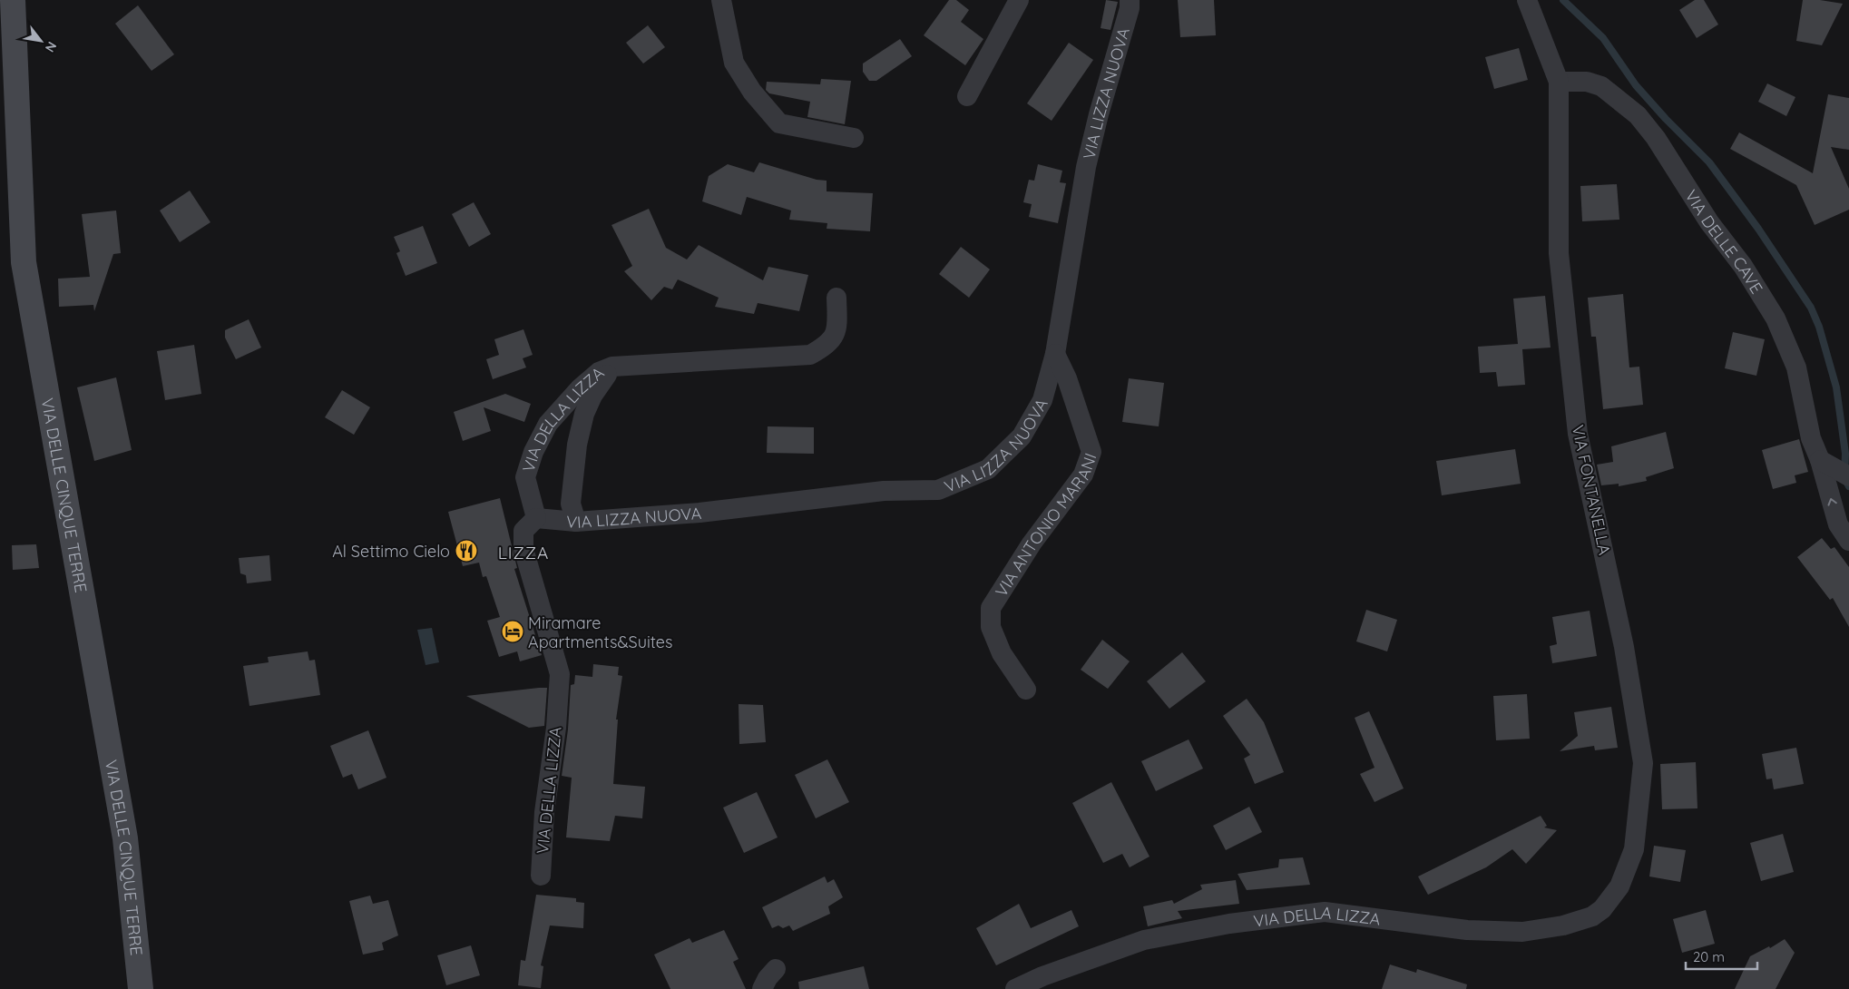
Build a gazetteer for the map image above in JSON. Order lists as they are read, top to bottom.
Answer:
{
  "streets": {
    "main road": ["VIA DELLE CINQUE TERRE"],
    "street": [
      "VIA LIZZA NUOVA",
      "VIA DELLE CAVE",
      "VIA DELLA LIZZA",
      "VIA FONTANELLA",
      "VIA ANTONIO MARANI"
    ]
  },
  "crossings": [
    ["VIA LIZZA NUOVA", "VIA DELLA LIZZA"],
    ["VIA LIZZA NUOVA", "VIA ANTONIO MARANI"],
    ["VIA DELLE CAVE", "VIA FONTANELLA"],
    ["VIA DELLA LIZZA", "VIA FONTANELLA"]
  ],
  "districts": ["LIZZA"],
  "places": {
    "restaurant": ["Al Settimo Cielo"],
    "hotel": ["Miramare Apartments&Suites"]
  },
  "scale_bar": "20 m",
  "north": "bottom right"
}
